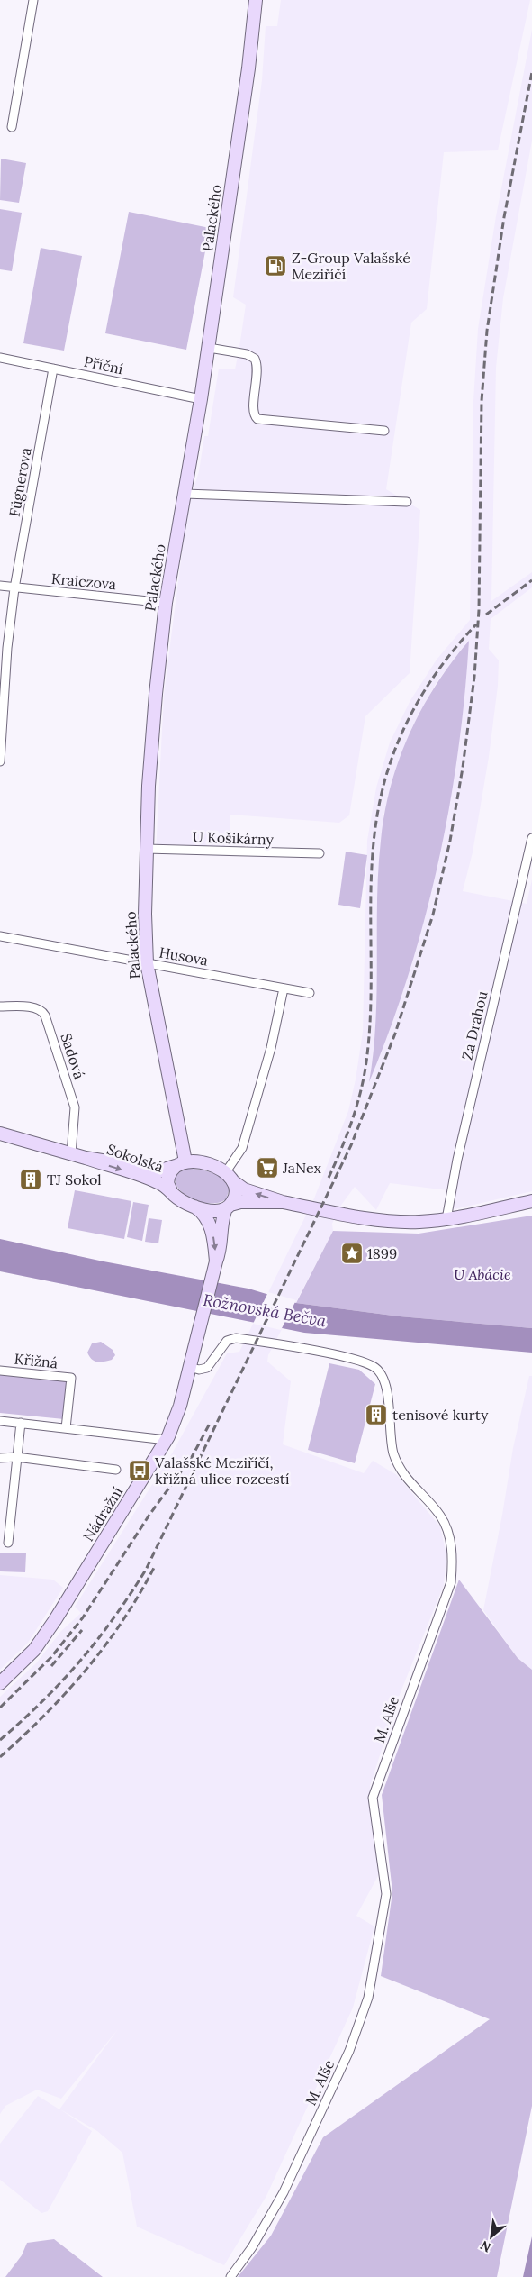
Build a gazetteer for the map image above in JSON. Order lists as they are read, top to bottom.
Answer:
{
  "streets": {
    "street": [
      "Palackého",
      "Příční",
      "Fügnerova",
      "Kraiczova",
      "U Košikárny",
      "Husova",
      "Za Drahou",
      "Sadová",
      "Sokolská",
      "Křižná",
      "Nádražní",
      "M. Alše"
    ]
  },
  "crossings": [
    ["Palackého", "Příční"],
    ["Palackého", "Kraiczova"],
    ["Palackého", "U Košikárny"],
    ["Palackého", "Husova"],
    ["Palackého", "Sokolská"],
    ["Palackého", "Nádražní"],
    ["Příční", "Fügnerova"],
    ["Fügnerova", "Kraiczova"],
    ["Za Drahou", "Sokolská"],
    ["Sadová", "Sokolská"],
    ["Sokolská", "Nádražní"],
    ["Nádražní", "M. Alše"]
  ],
  "water": ["Rožnovská Bečva"],
  "parks": ["U Abácie"],
  "places": {
    "fuel station": ["Z-Group Valašské Meziříčí"],
    "supermarket": ["JaNex"],
    "building": ["TJ Sokol", "tenisové kurty"],
    "place": ["1899"],
    "bus stop": ["Valašské Meziříčí, křižná ulice rozcestí"]
  },
  "north": "bottom left"
}
